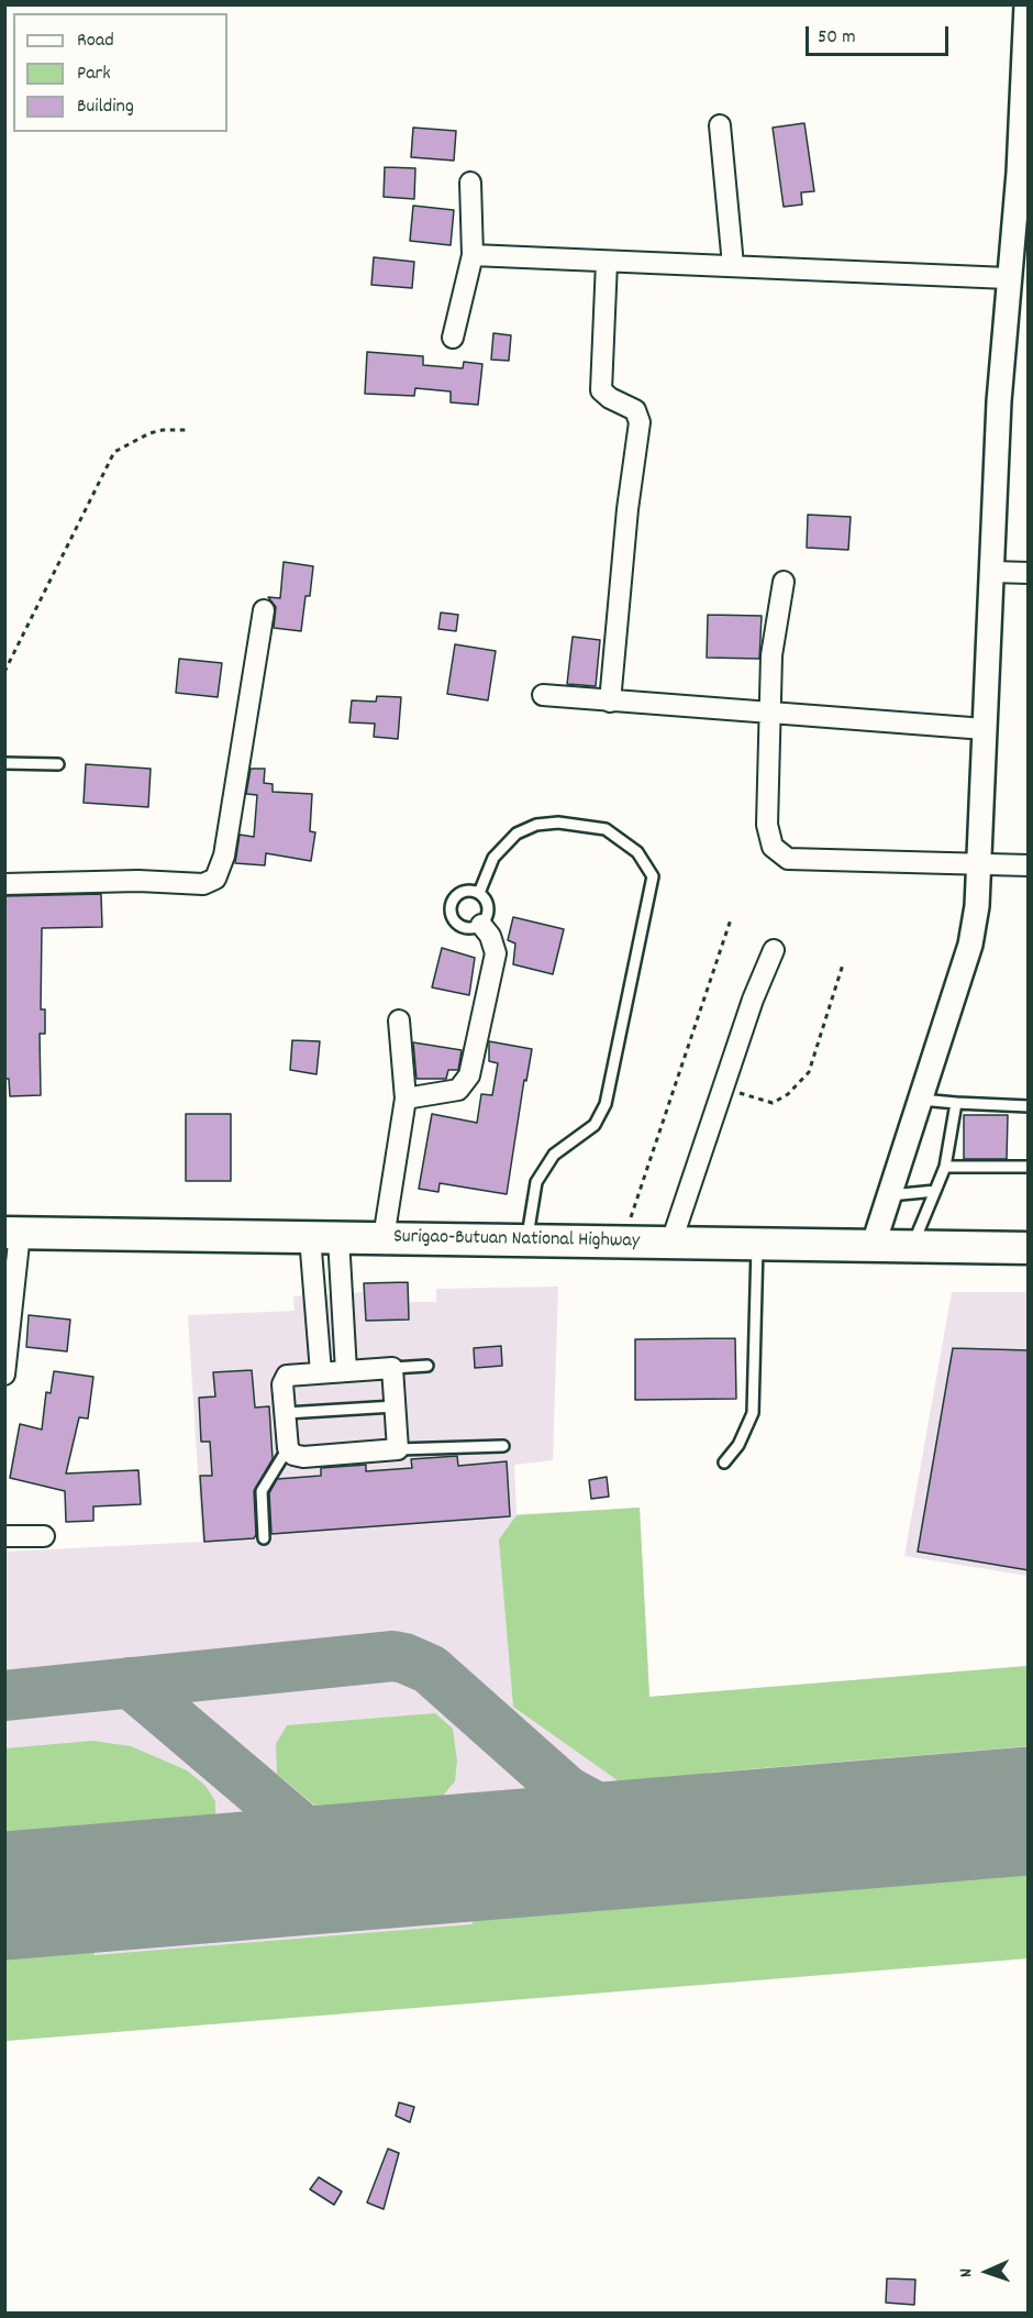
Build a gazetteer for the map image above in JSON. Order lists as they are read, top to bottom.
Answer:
{
  "streets": {
    "highway": ["Surigao-Butuan National Highway"]
  },
  "legend": ["Road", "Park", "Building"],
  "scale_bar": "50 m",
  "north": "left"
}
